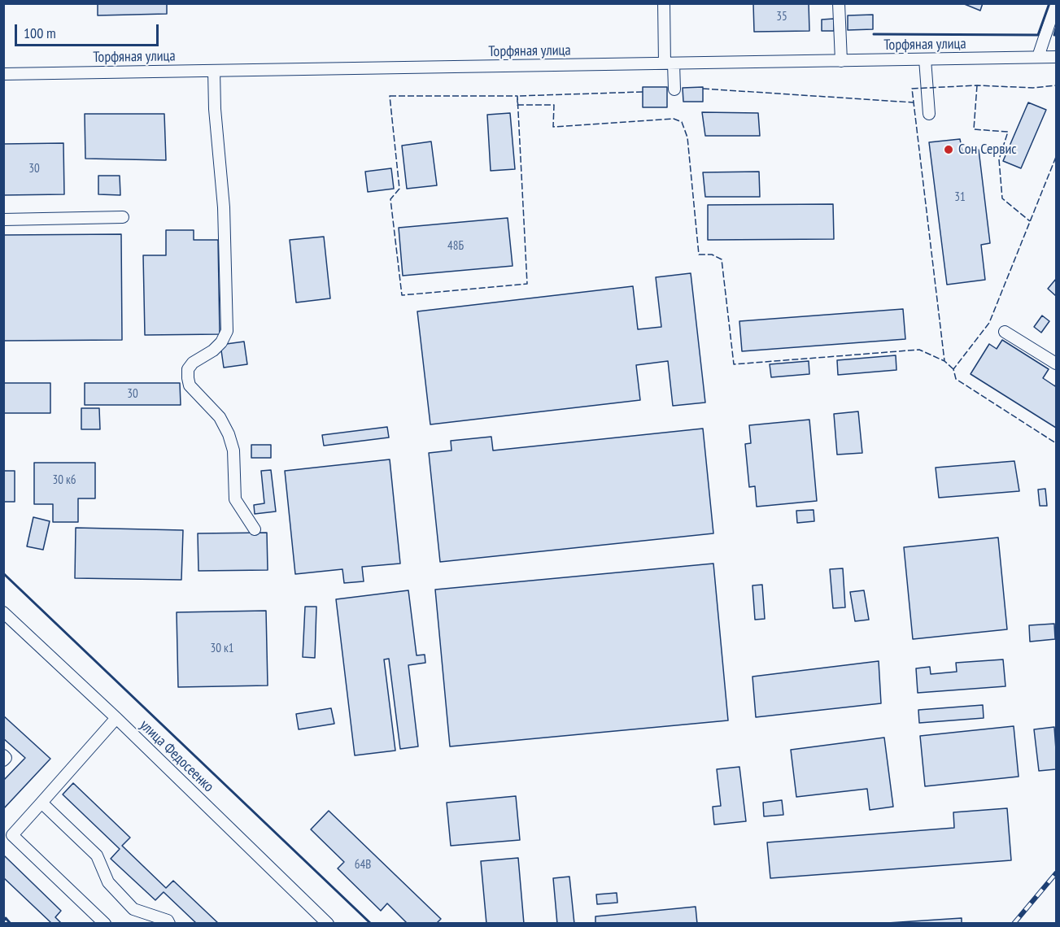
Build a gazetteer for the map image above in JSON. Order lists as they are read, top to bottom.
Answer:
{
  "streets": {
    "street": ["Торфяная улица", "улица Федосеенко"]
  },
  "places": ["Сон Сервис"],
  "house_numbers": [
    "35",
    "30",
    "31",
    "48Б",
    "30",
    "30 к6",
    "30 к1",
    "64В"
  ],
  "scale_bar": "100 m"
}
